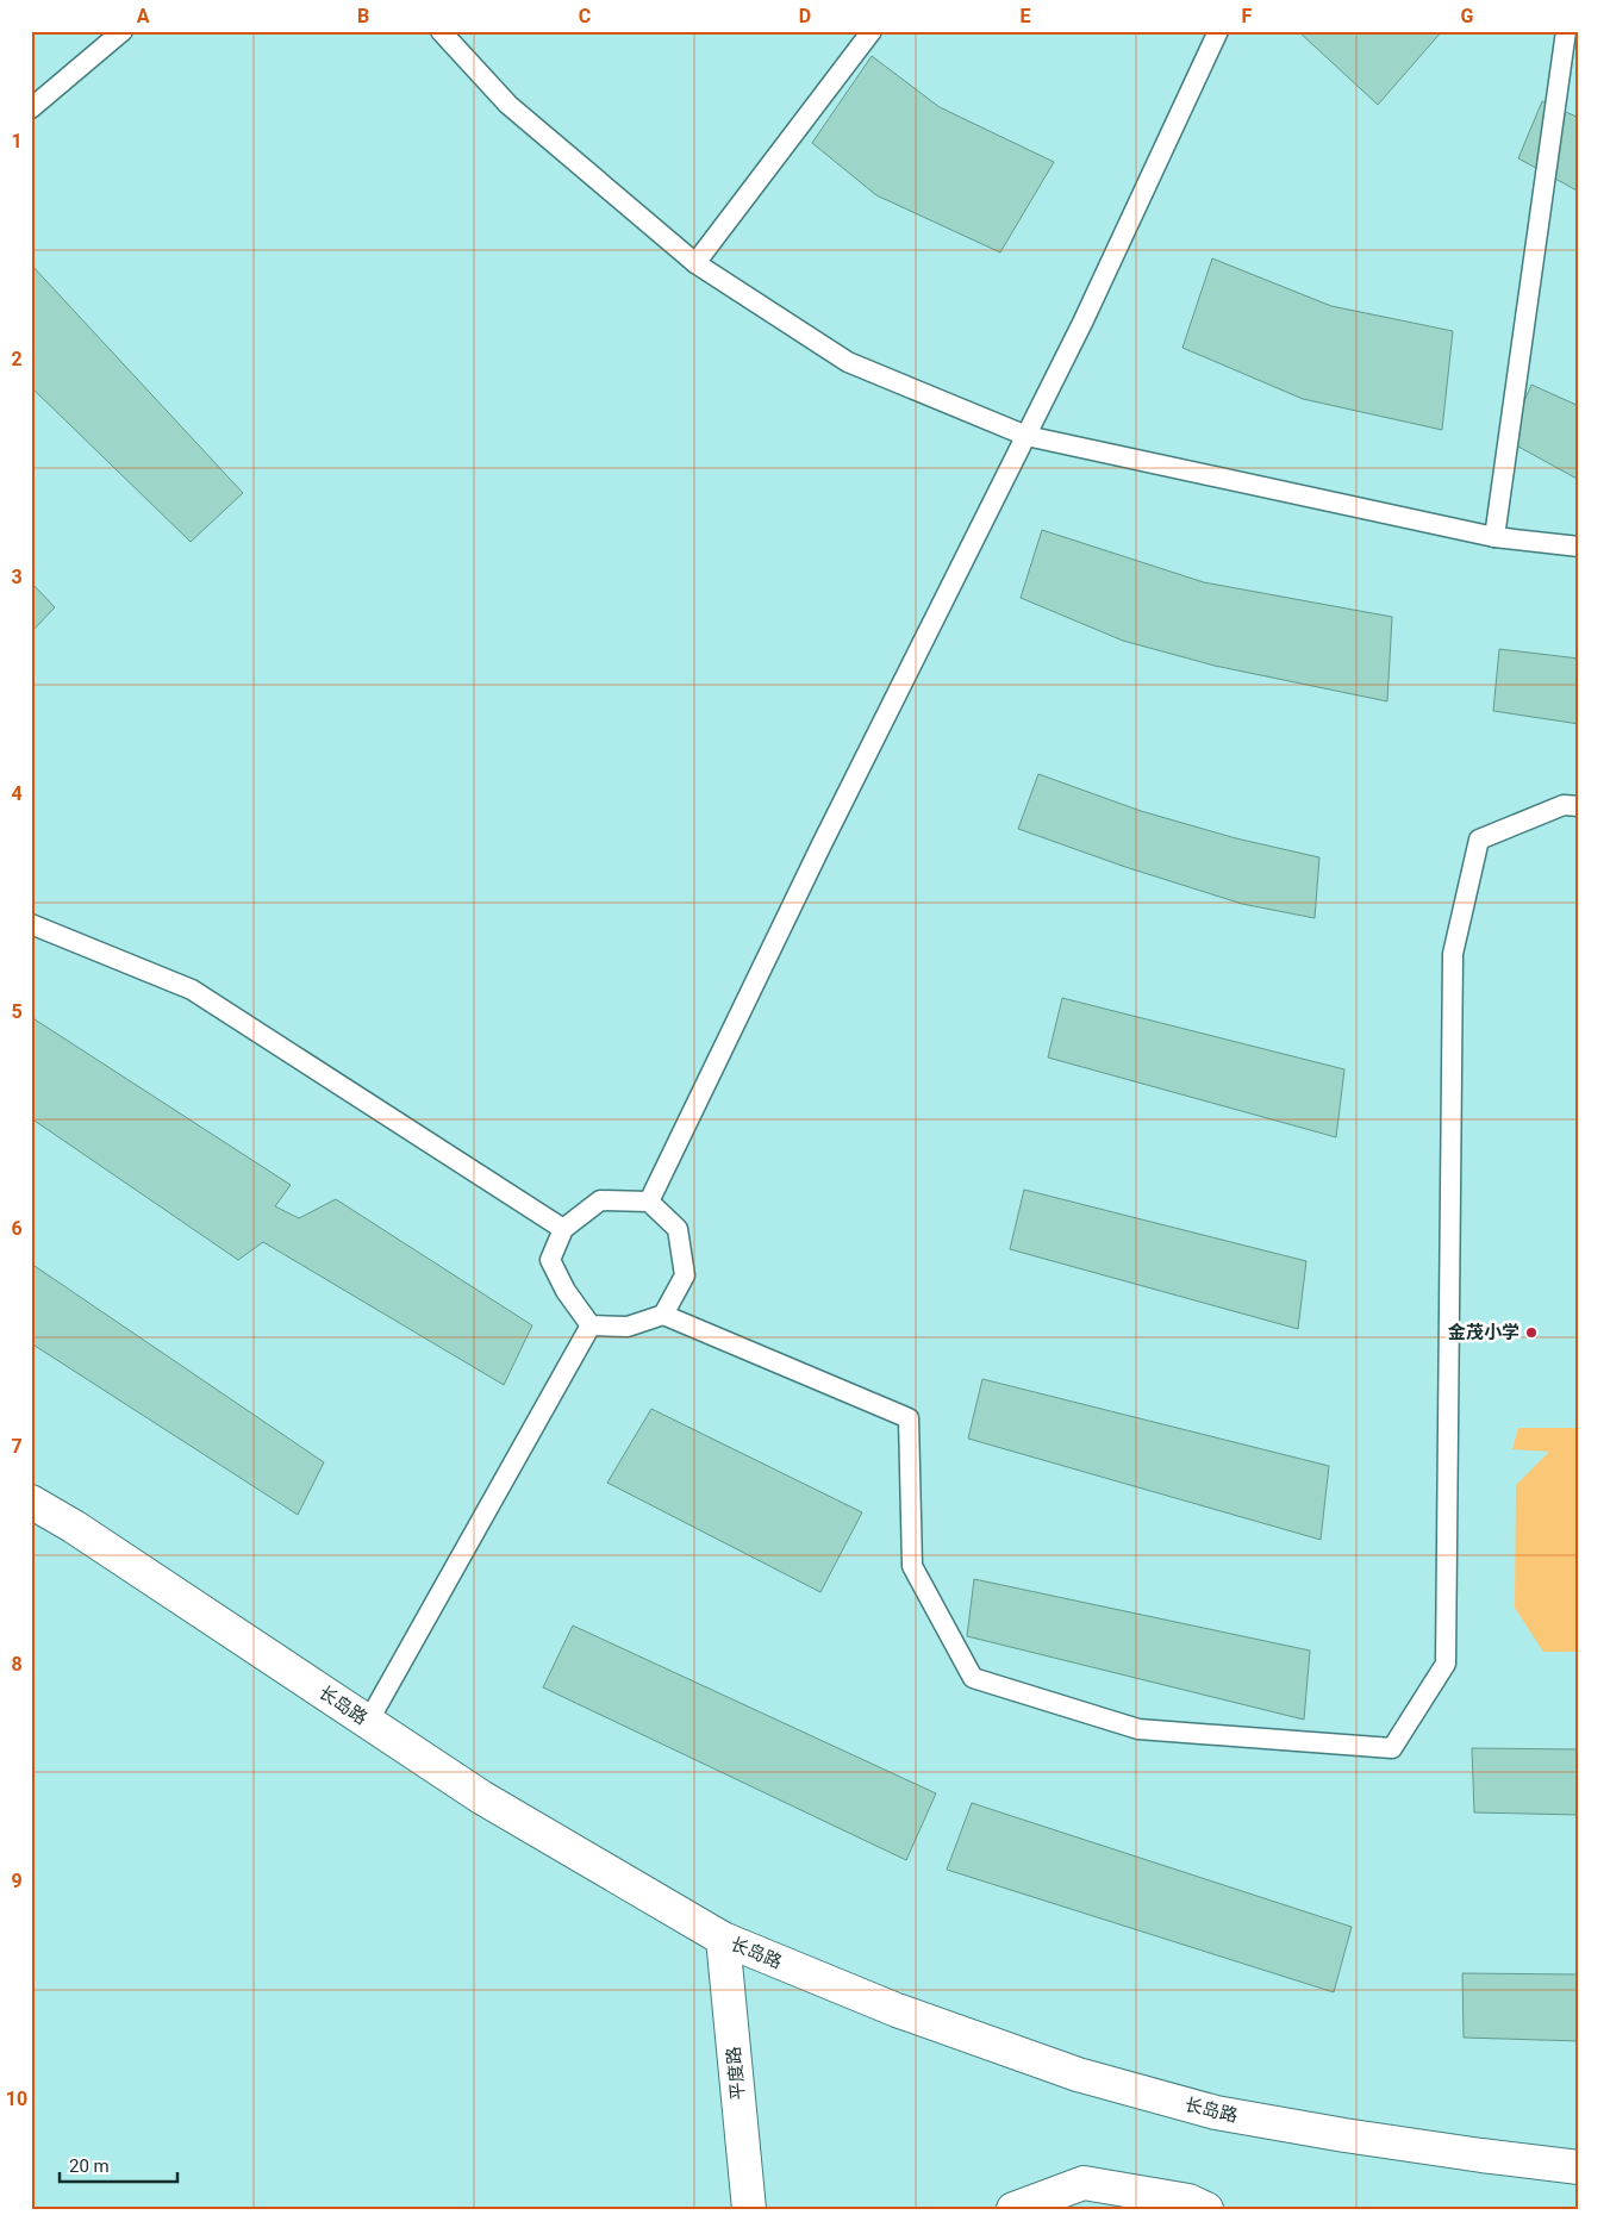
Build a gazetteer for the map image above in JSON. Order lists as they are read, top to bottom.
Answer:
{
  "streets": {
    "street": ["长岛路", "平度路"]
  },
  "crossings": [
    ["长岛路", "平度路"]
  ],
  "places": ["金茂小学"],
  "scale_bar": "20 m",
  "grid": {
    "columns": [
      "A",
      "B",
      "C",
      "D",
      "E",
      "F",
      "G"
    ],
    "rows": [
      "1",
      "2",
      "3",
      "4",
      "5",
      "6",
      "7",
      "8",
      "9",
      "10"
    ]
  }
}
